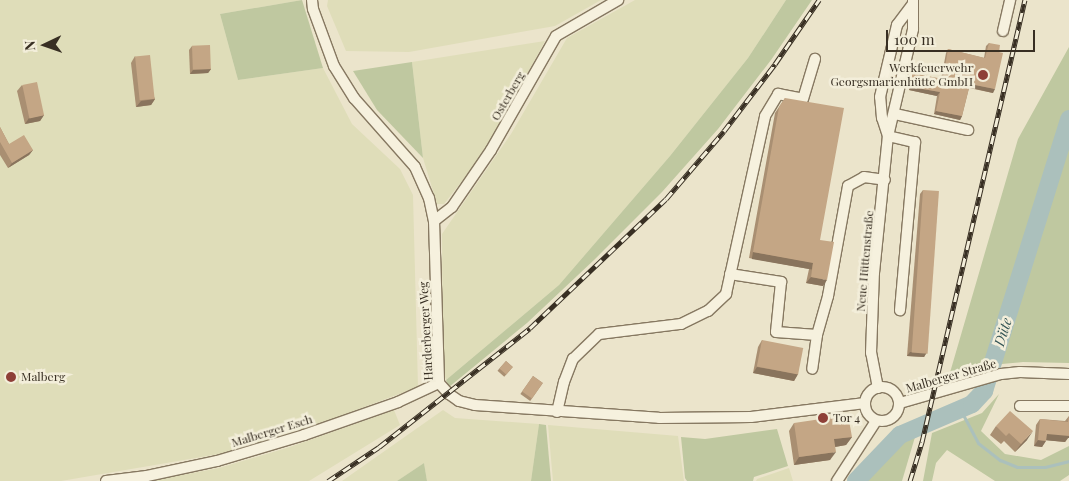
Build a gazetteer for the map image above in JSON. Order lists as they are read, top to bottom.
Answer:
{
  "streets": {
    "street": [
      "Osterberg",
      "Neue Hüttenstraße",
      "Harderberger Weg",
      "Malberger Straße",
      "Malberger Esch"
    ]
  },
  "crossings": [
    ["Osterberg", "Harderberger Weg"],
    ["Neue Hüttenstraße", "Harderberger Weg"],
    ["Neue Hüttenstraße", "Malberger Straße"],
    ["Harderberger Weg", "Malberger Straße"],
    ["Harderberger Weg", "Malberger Esch"]
  ],
  "water": ["Düte"],
  "places": ["Werkfeuerwehr Georgsmarienhütte GmbH", "Malberg", "Tor 4"],
  "scale_bar": "100 m",
  "north": "left"
}
